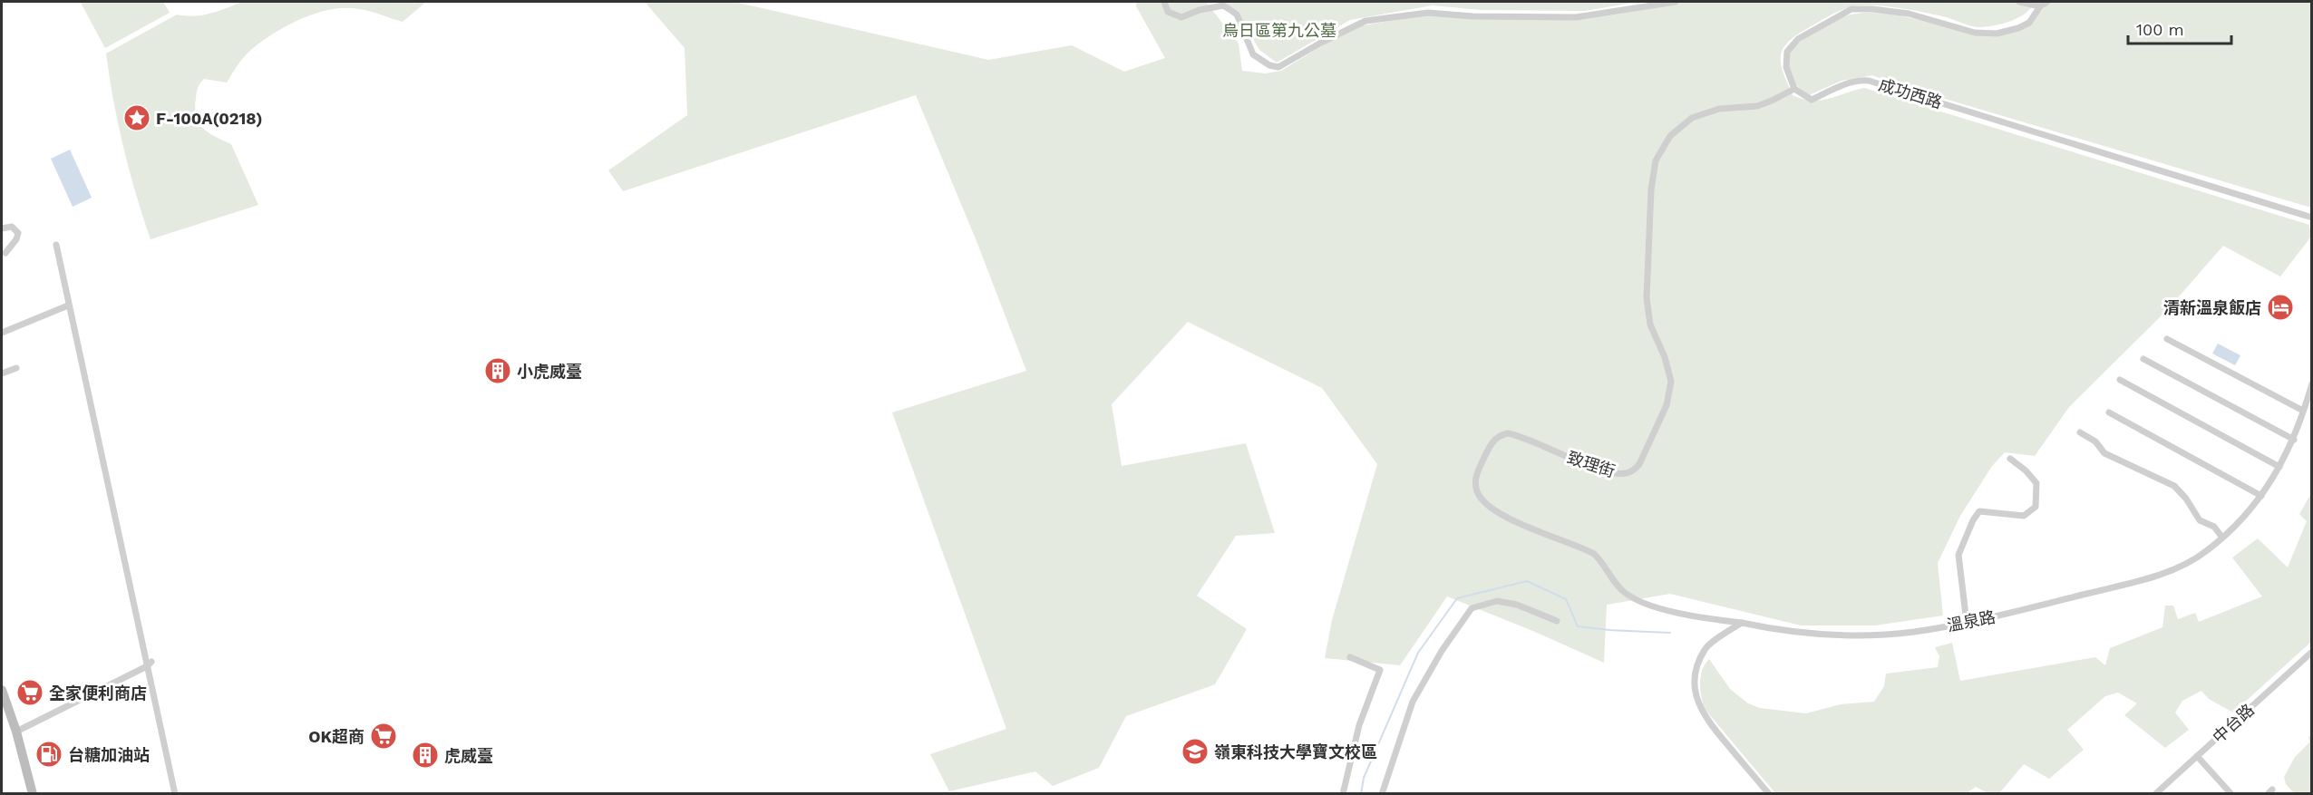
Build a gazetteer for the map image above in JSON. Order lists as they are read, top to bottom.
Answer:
{
  "streets": {
    "street": [
      "成功西路",
      "致理街",
      "溫泉路",
      "中台路"
    ]
  },
  "crossings": [
    ["成功西路", "致理街"],
    ["致理街", "溫泉路"]
  ],
  "parks": ["烏日區第九公墓"],
  "places": {
    "place": ["F-100A(0218)"],
    "hotel": ["清新溫泉飯店"],
    "building": ["小虎威臺", "虎威臺"],
    "supermarket": ["全家便利商店", "OK超商"],
    "school or university": ["嶺東科技大學寶文校區"],
    "fuel station": ["台糖加油站"]
  },
  "scale_bar": "100 m"
}
